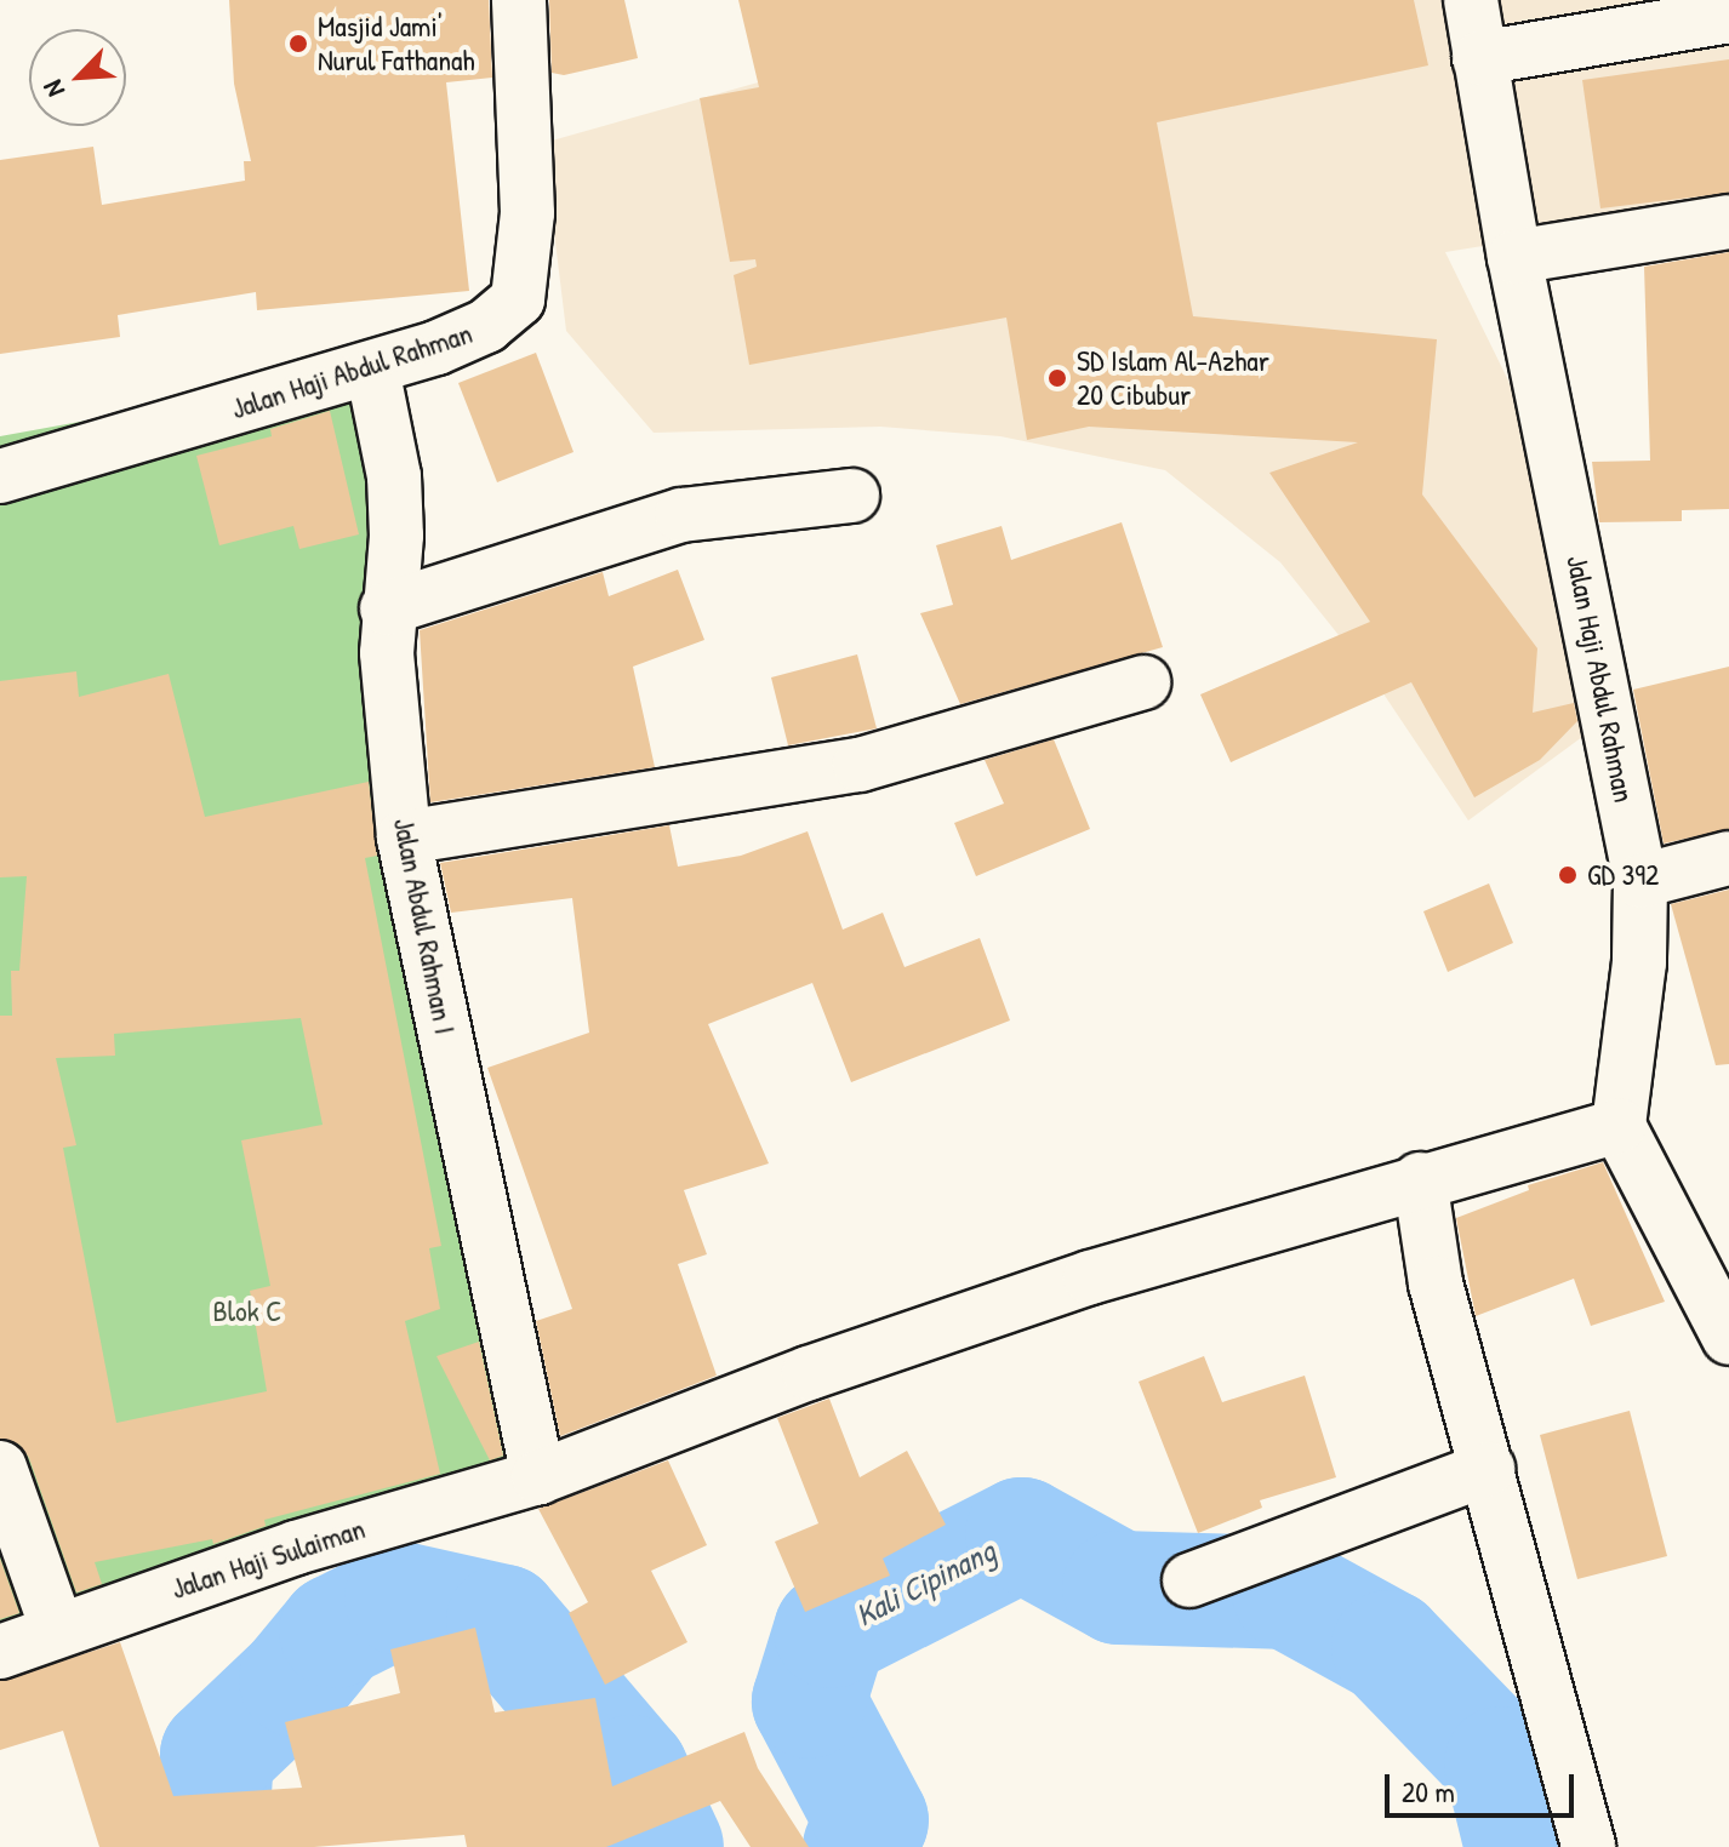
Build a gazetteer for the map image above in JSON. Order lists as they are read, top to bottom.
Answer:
{
  "streets": {
    "street": ["Jalan Haji Abdul Rahman", "Jalan Abdul Rahman I", "Jalan Haji Sulaiman"]
  },
  "crossings": [
    ["Jalan Haji Abdul Rahman", "Jalan Abdul Rahman I"],
    ["Jalan Haji Abdul Rahman", "Jalan Haji Sulaiman"],
    ["Jalan Abdul Rahman I", "Jalan Haji Sulaiman"]
  ],
  "water": ["Kali Cipinang"],
  "parks": ["Blok C"],
  "places": ["Masjid Jami' Nurul Fathanah", "SD Islam Al-Azhar 20 Cibubur", "GD 392"],
  "scale_bar": "20 m",
  "north": "bottom left"
}
